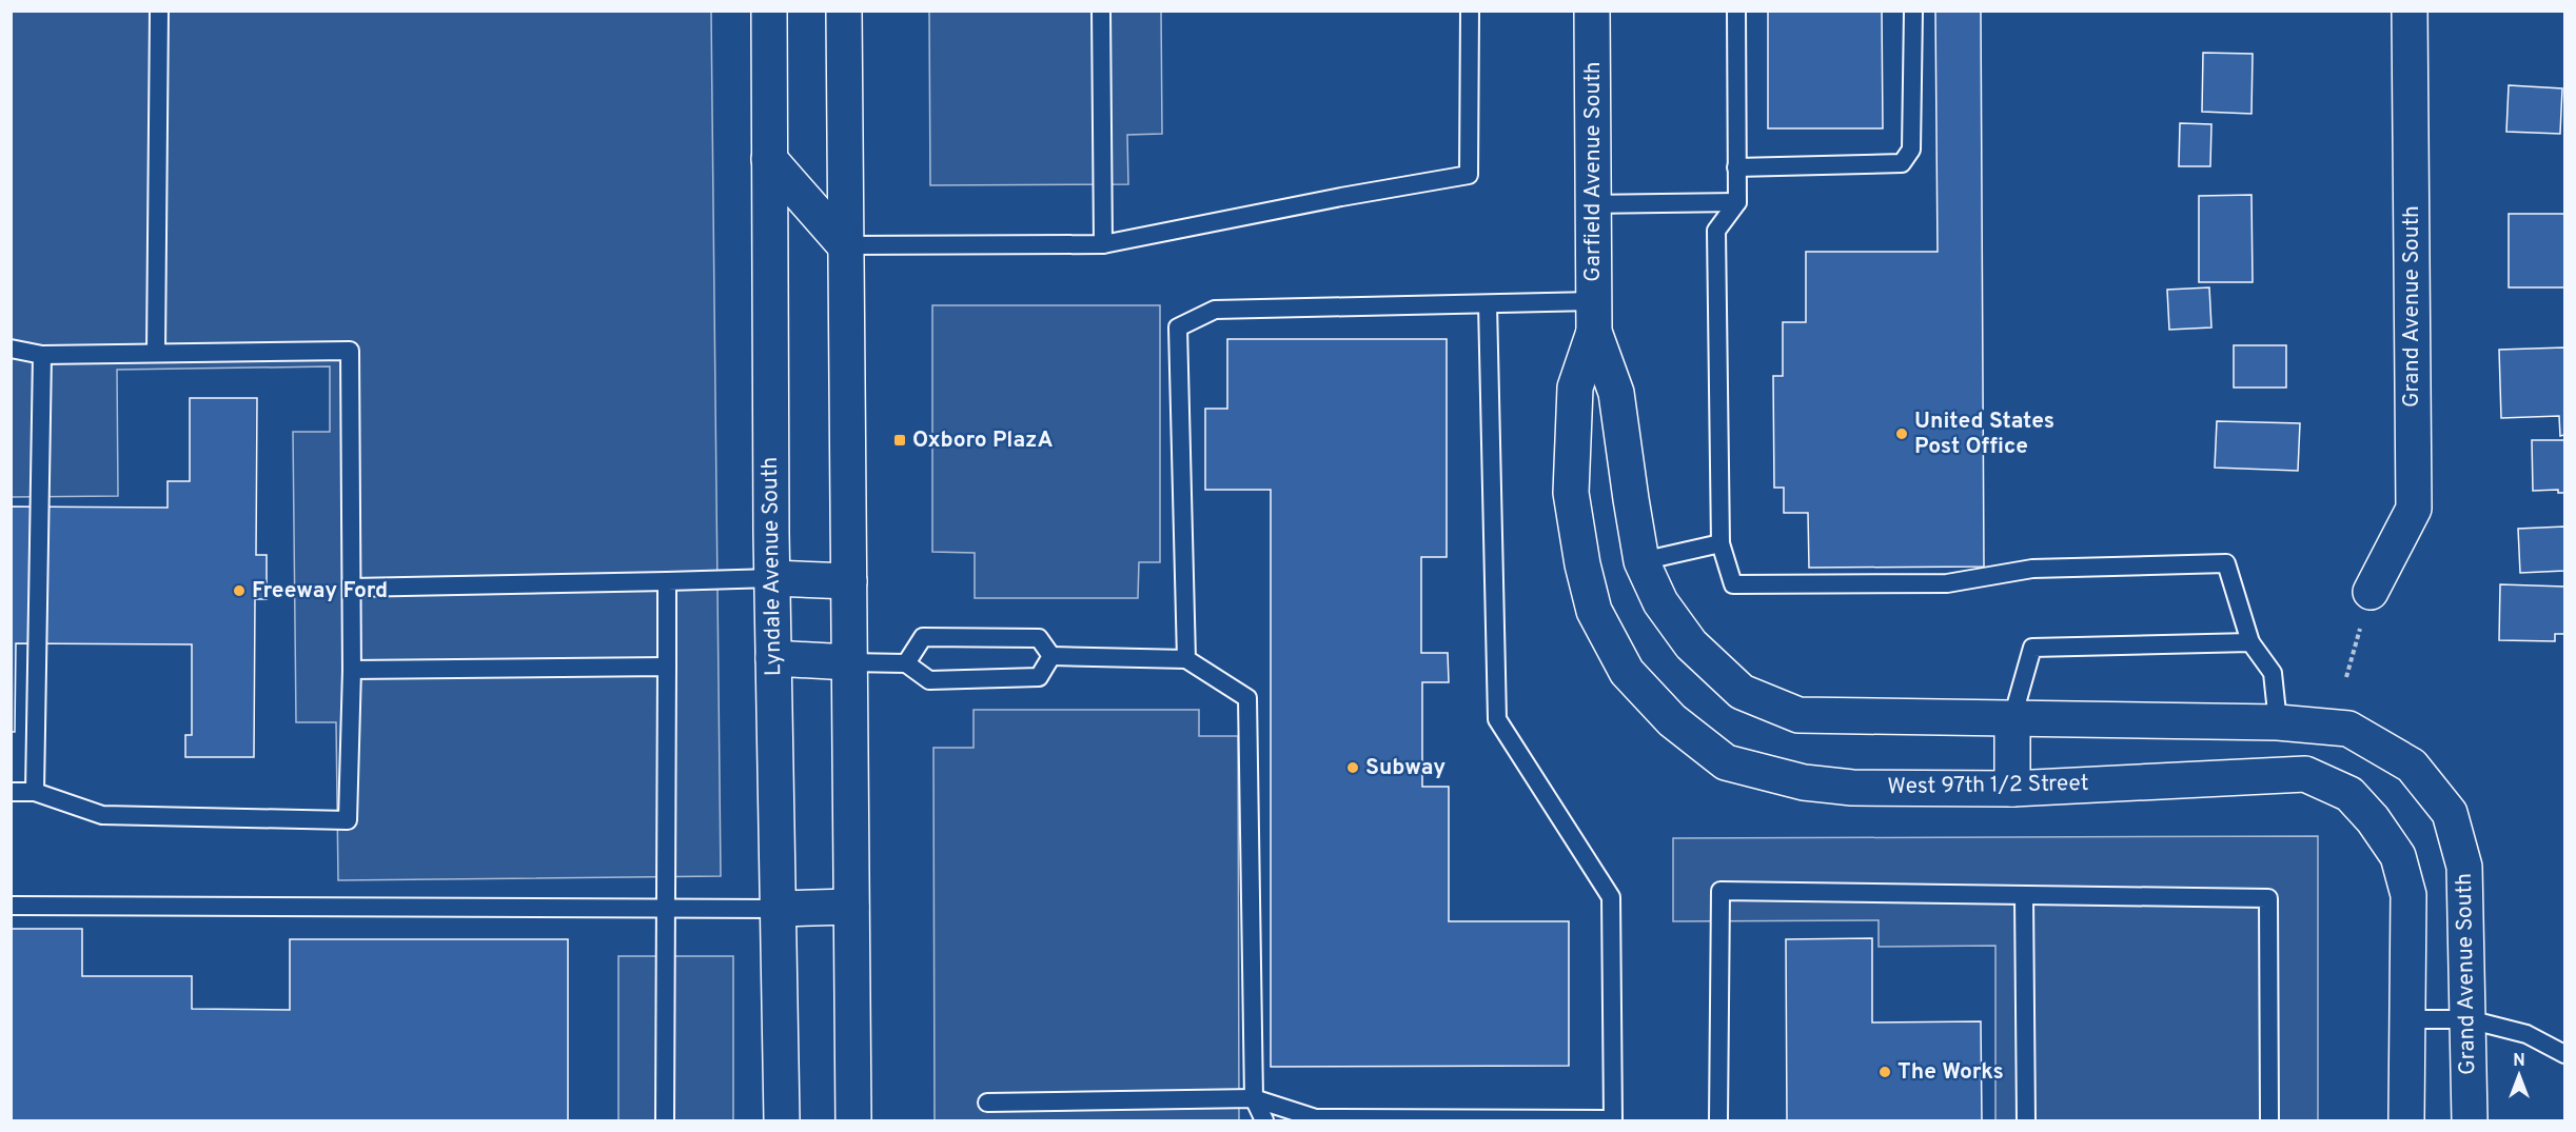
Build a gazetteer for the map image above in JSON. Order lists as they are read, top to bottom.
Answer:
{
  "streets": {
    "street": [
      "Garfield Avenue South",
      "Grand Avenue South",
      "Lyndale Avenue South",
      "West 97th 1/2 Street"
    ]
  },
  "crossings": [
    ["Garfield Avenue South", "West 97th 1/2 Street"]
  ],
  "places": {
    "other": [
      "United States Post Office",
      "Freeway Ford",
      "Subway",
      "The Works"
    ],
    "transit": ["Oxboro PlazA"]
  },
  "north": "top"
}
